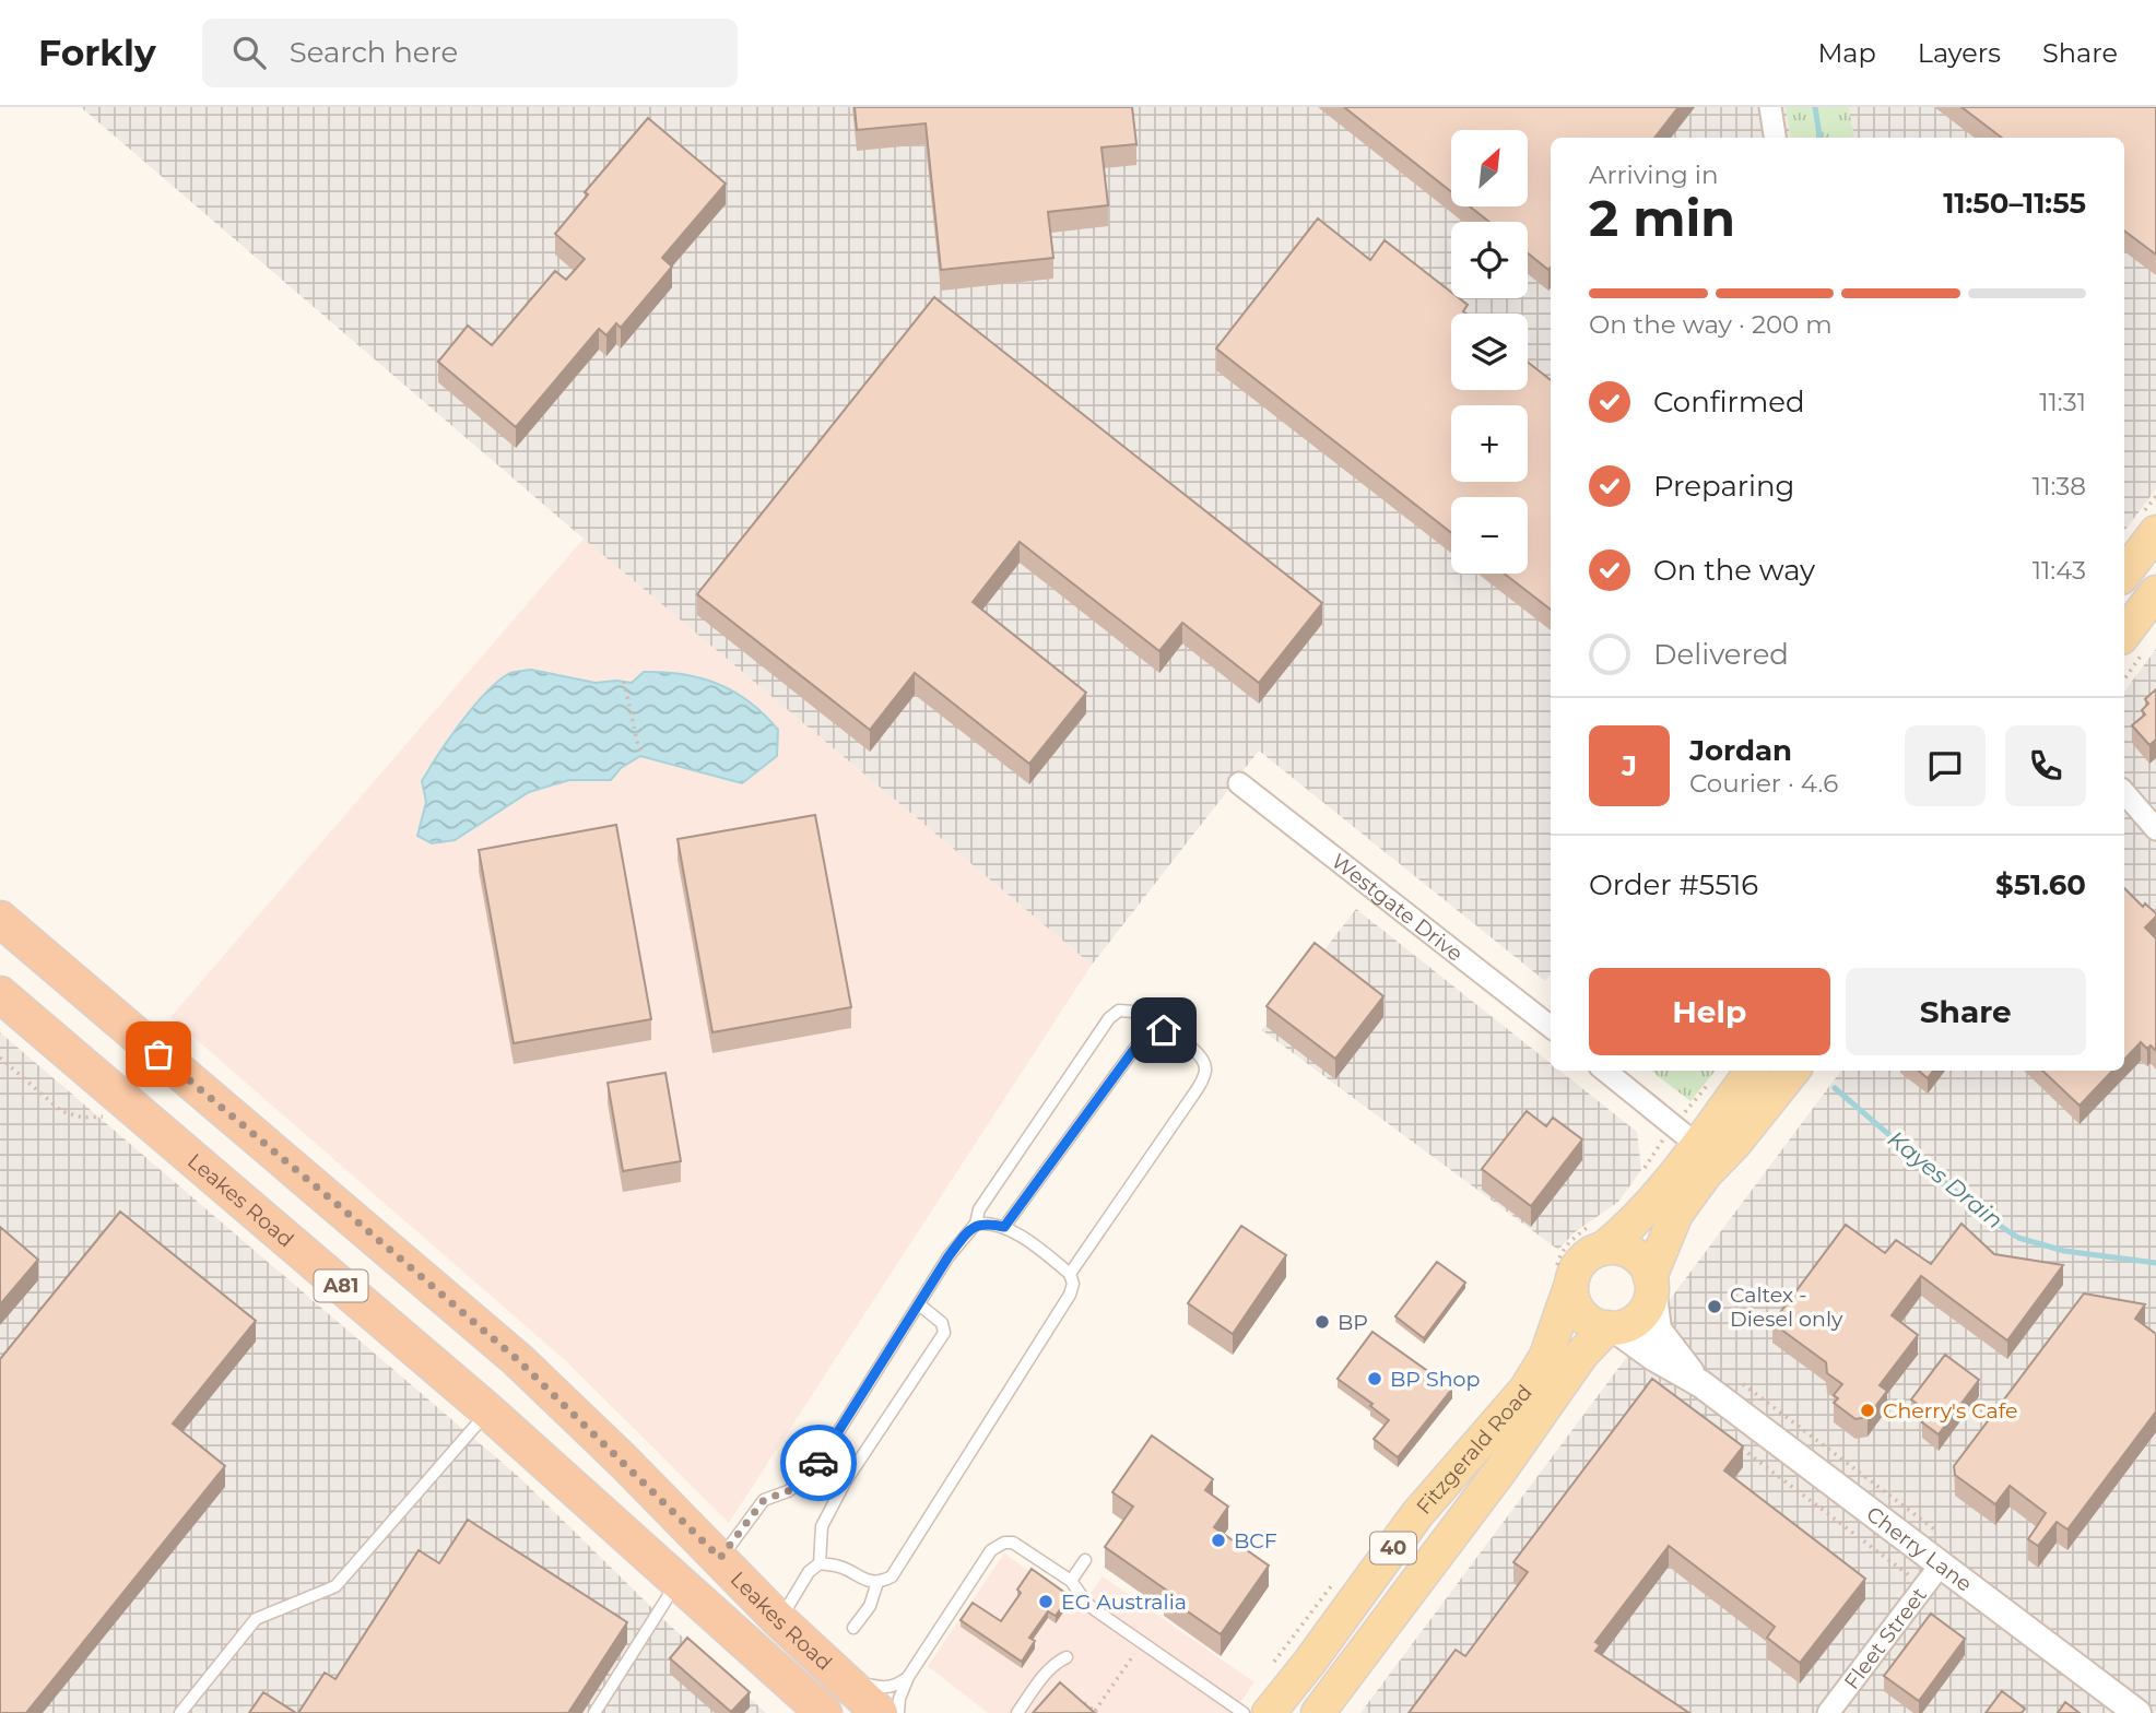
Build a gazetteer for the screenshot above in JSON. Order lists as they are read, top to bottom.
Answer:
{
  "streets": {
    "highway": ["Leakes Road", "A81"],
    "main road": ["Fitzgerald Road", "40"],
    "street": ["Westgate Drive", "Cherry Lane", "Fleet Street"]
  },
  "crossings": [
    ["Fitzgerald Road", "40"],
    ["Fitzgerald Road", "Cherry Lane"],
    ["40", "Cherry Lane"],
    ["Cherry Lane", "Fleet Street"]
  ],
  "water": ["Kayes Drain"],
  "places": [
    "Caltex - Diesel only",
    "BP",
    "BP Shop",
    "Cherry's Cafe",
    "BCF",
    "EG Australia"
  ],
  "north": "top right",
  "page": {
    "header": "Forkly",
    "search": "Search here",
    "nav": ["Map", "Layers", "Share"],
    "map_buttons": ["+", "−"],
    "heading": ["2 min", "Arriving in", "11:50–11:55"],
    "panel": [
      "Jordan",
      "Courier · 4.6",
      "Order #5516",
      "$51.60"
    ],
    "bar": "On the way · 200 m",
    "list": [
      ["Confirmed", "11:31"],
      ["Preparing", "11:38"],
      ["On the way", "11:43"],
      "Delivered"
    ],
    "round": "J",
    "buttons": ["Help", "Share"]
  }
}
